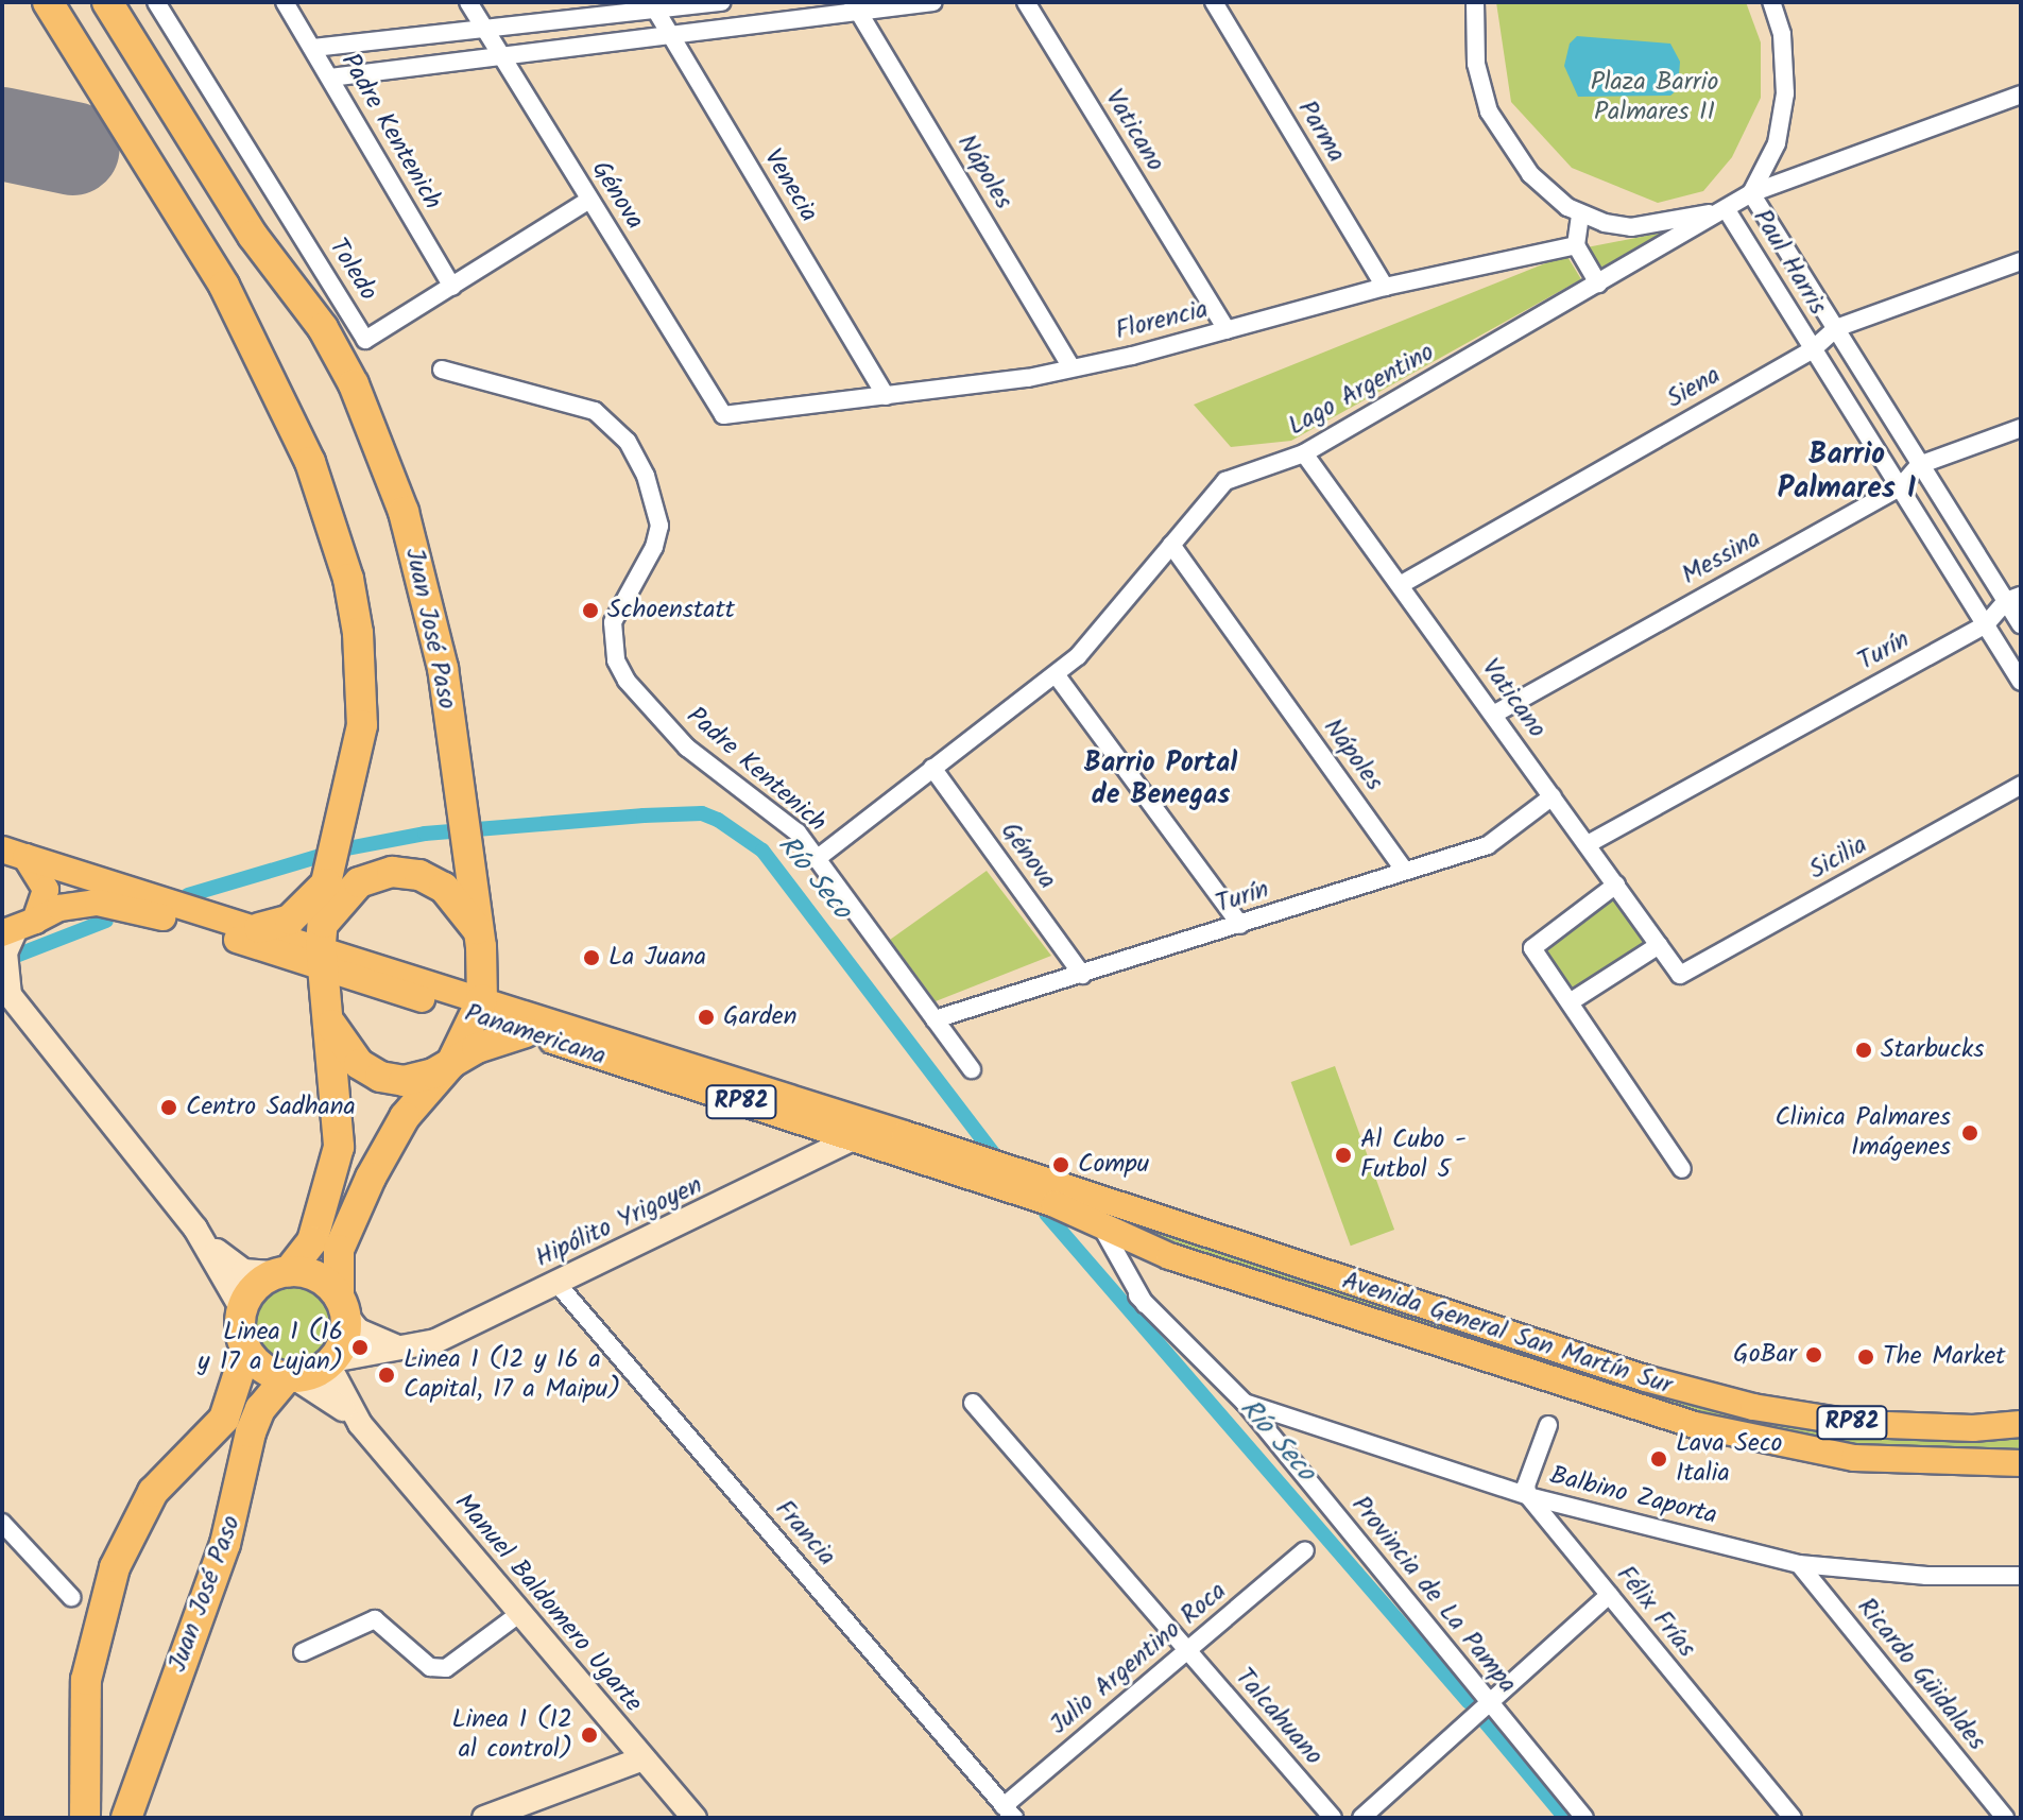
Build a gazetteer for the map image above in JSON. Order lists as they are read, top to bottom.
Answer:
{
  "streets": {
    "highway": ["Juan José Paso"],
    "main road": ["Panamericana", "RP82", "Avenida General San Martín Sur"],
    "street": [
      "Vaticano",
      "Padre Kentenich",
      "Parma",
      "Nápoles",
      "Venecia",
      "Génova",
      "Paul Harris",
      "Toledo",
      "Florencia",
      "Siena",
      "Lago Argentino",
      "Messina",
      "Turín",
      "Sicilia",
      "Hipólito Yrigoyen",
      "Balbino Zaporta",
      "Francia",
      "Provincia de La Pampa",
      "Manuel Baldomero Ugarte",
      "Félix Frías",
      "Julio Argentino Roca",
      "Ricardo Güidaldes",
      "Talcahuano"
    ]
  },
  "crossings": [
    ["Vaticano", "Florencia"],
    ["Vaticano", "Siena"],
    ["Vaticano", "Lago Argentino"],
    ["Vaticano", "Messina"],
    ["Vaticano", "Turín"],
    ["Vaticano", "Sicilia"],
    ["Padre Kentenich", "Toledo"],
    ["Padre Kentenich", "Lago Argentino"],
    ["Padre Kentenich", "Turín"],
    ["Parma", "Florencia"],
    ["Nápoles", "Florencia"],
    ["Nápoles", "Lago Argentino"],
    ["Nápoles", "Turín"],
    ["Venecia", "Florencia"],
    ["Génova", "Toledo"],
    ["Génova", "Florencia"],
    ["Génova", "Lago Argentino"],
    ["Génova", "Turín"],
    ["Paul Harris", "Siena"],
    ["Paul Harris", "Lago Argentino"],
    ["Paul Harris", "Messina"],
    ["Paul Harris", "Turín"],
    ["Juan José Paso", "Panamericana"],
    ["Juan José Paso", "Hipólito Yrigoyen"],
    ["Juan José Paso", "Manuel Baldomero Ugarte"],
    ["Panamericana", "Hipólito Yrigoyen"],
    ["Panamericana", "Avenida General San Martín Sur"],
    ["Hipólito Yrigoyen", "Francia"],
    ["Hipólito Yrigoyen", "Manuel Baldomero Ugarte"],
    ["Balbino Zaporta", "Provincia de La Pampa"],
    ["Balbino Zaporta", "Félix Frías"],
    ["Balbino Zaporta", "Ricardo Güidaldes"],
    ["Francia", "Julio Argentino Roca"],
    ["Julio Argentino Roca", "Talcahuano"]
  ],
  "districts": ["Barrio Palmares I", "Barrio Portal de Benegas"],
  "water": ["Río Seco"],
  "parks": ["Plaza Barrio Palmares II"],
  "places": [
    "Schoenstatt",
    "La Juana",
    "Garden",
    "Starbucks",
    "Centro Sadhana",
    "Clinica Palmares Imágenes",
    "Al Cubo - Futbol 5",
    "Compu",
    "Linea 1 (16 y 17 a Lujan)",
    "GoBar",
    "The Market",
    "Linea 1 (12 y 16 a Capital, 17 a Maipu)",
    "Lava Seco Italia",
    "Linea 1 (12 al control)"
  ]
}
